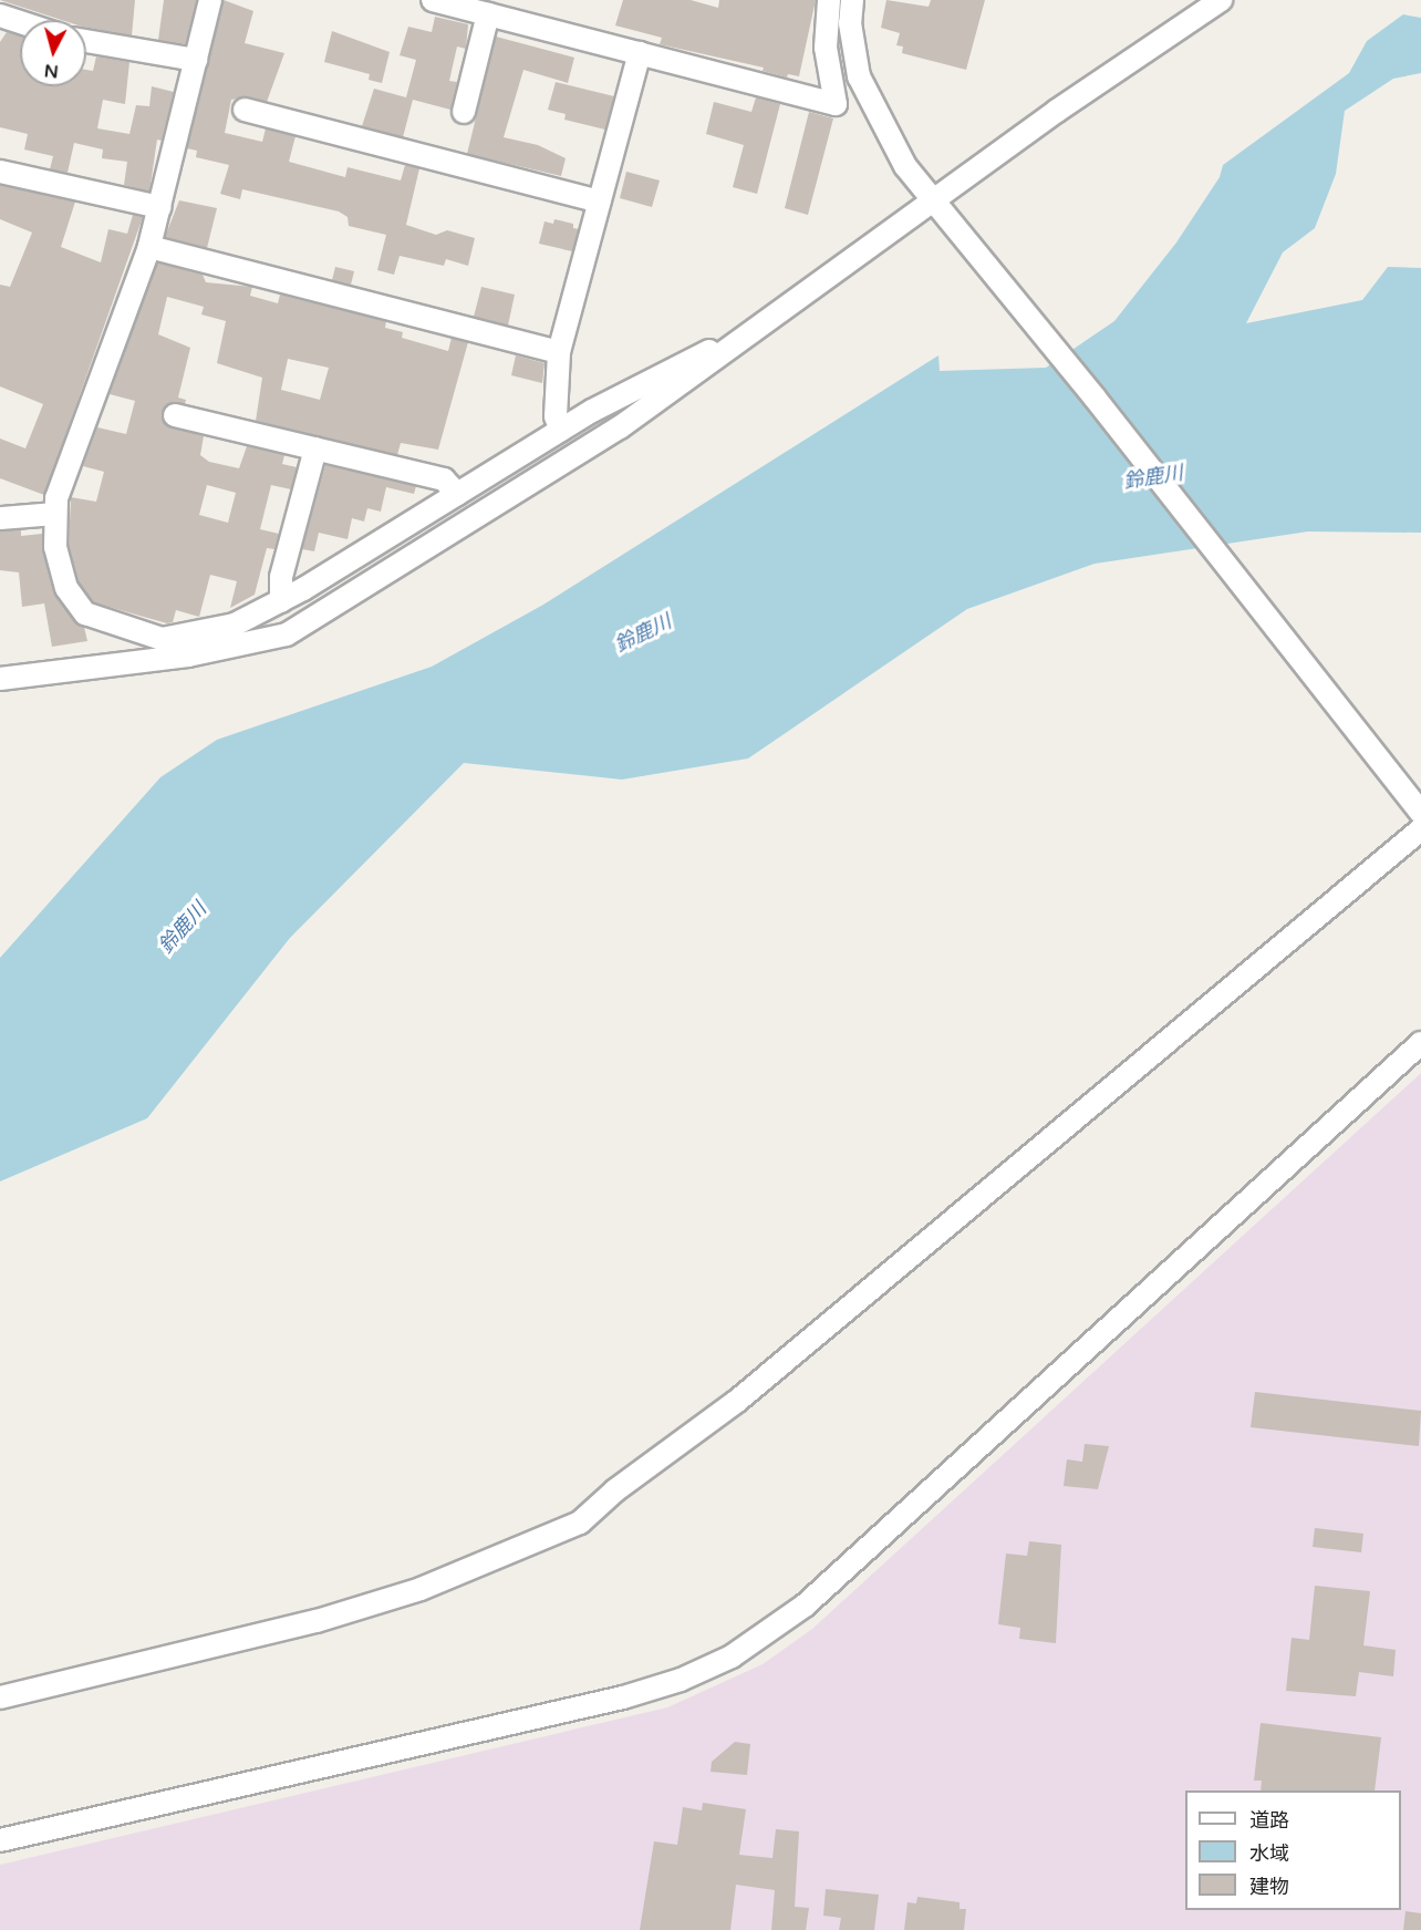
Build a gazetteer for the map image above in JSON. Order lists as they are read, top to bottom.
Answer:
{
  "water": ["鈴鹿川"],
  "legend": ["道路", "水域", "建物"],
  "north": "bottom"
}
